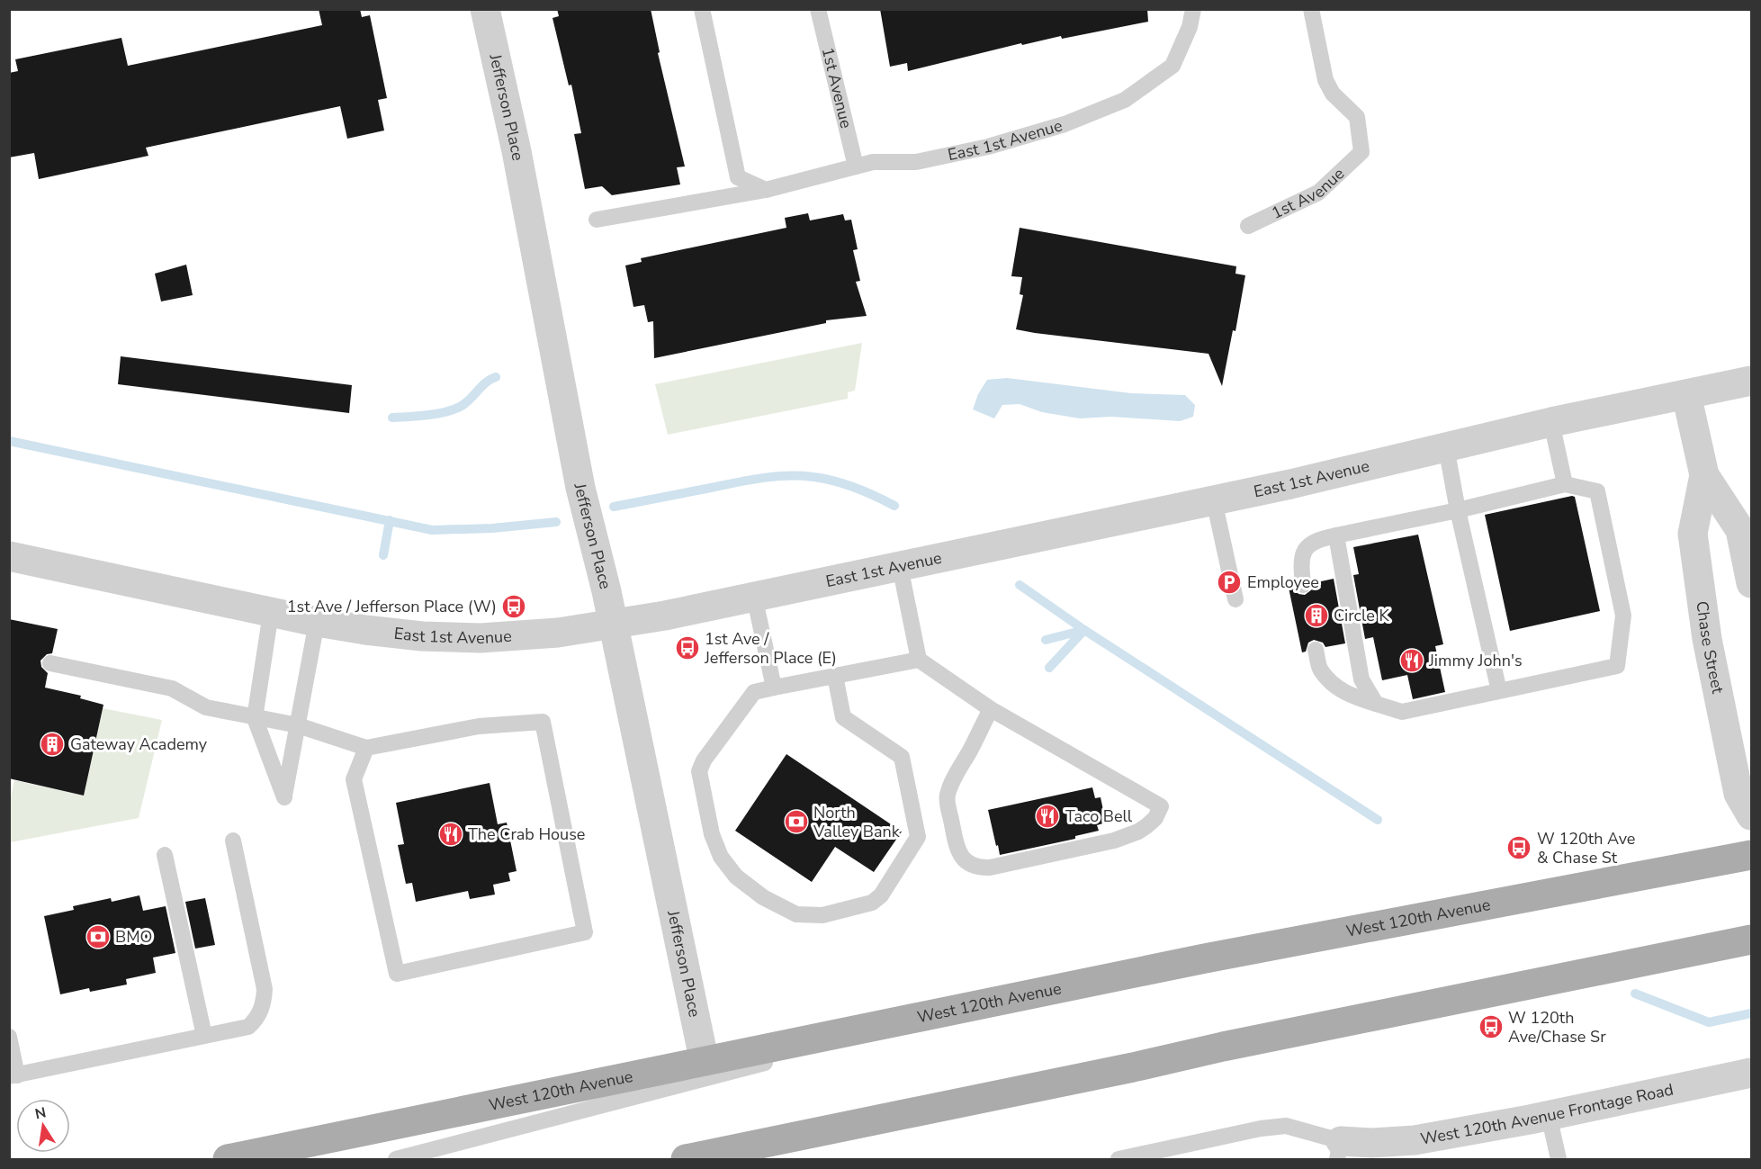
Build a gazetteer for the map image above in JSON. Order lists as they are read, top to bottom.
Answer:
{
  "streets": {
    "main road": ["West 120th Avenue"],
    "street": [
      "Jefferson Place",
      "East 1st Avenue",
      "Chase Street",
      "West 120th Avenue Frontage Road"
    ],
    "lane": ["1st Avenue"]
  },
  "crossings": [
    ["1st Avenue", "East 1st Avenue"],
    ["Jefferson Place", "East 1st Avenue"],
    ["Jefferson Place", "West 120th Avenue"],
    ["East 1st Avenue", "Chase Street"]
  ],
  "places": {
    "parking": ["Employee"],
    "bus stop": [
      "1st Ave / Jefferson Place (W)",
      "1st Ave / Jefferson Place (E)",
      "W 120th Ave & Chase St",
      "W 120th Ave/Chase Sr"
    ],
    "building": ["Circle K", "Gateway Academy"],
    "restaurant": ["Jimmy John's", "Taco Bell", "The Crab House"],
    "bank": ["North Valley Bank", "BMO"]
  },
  "north": "top"
}
